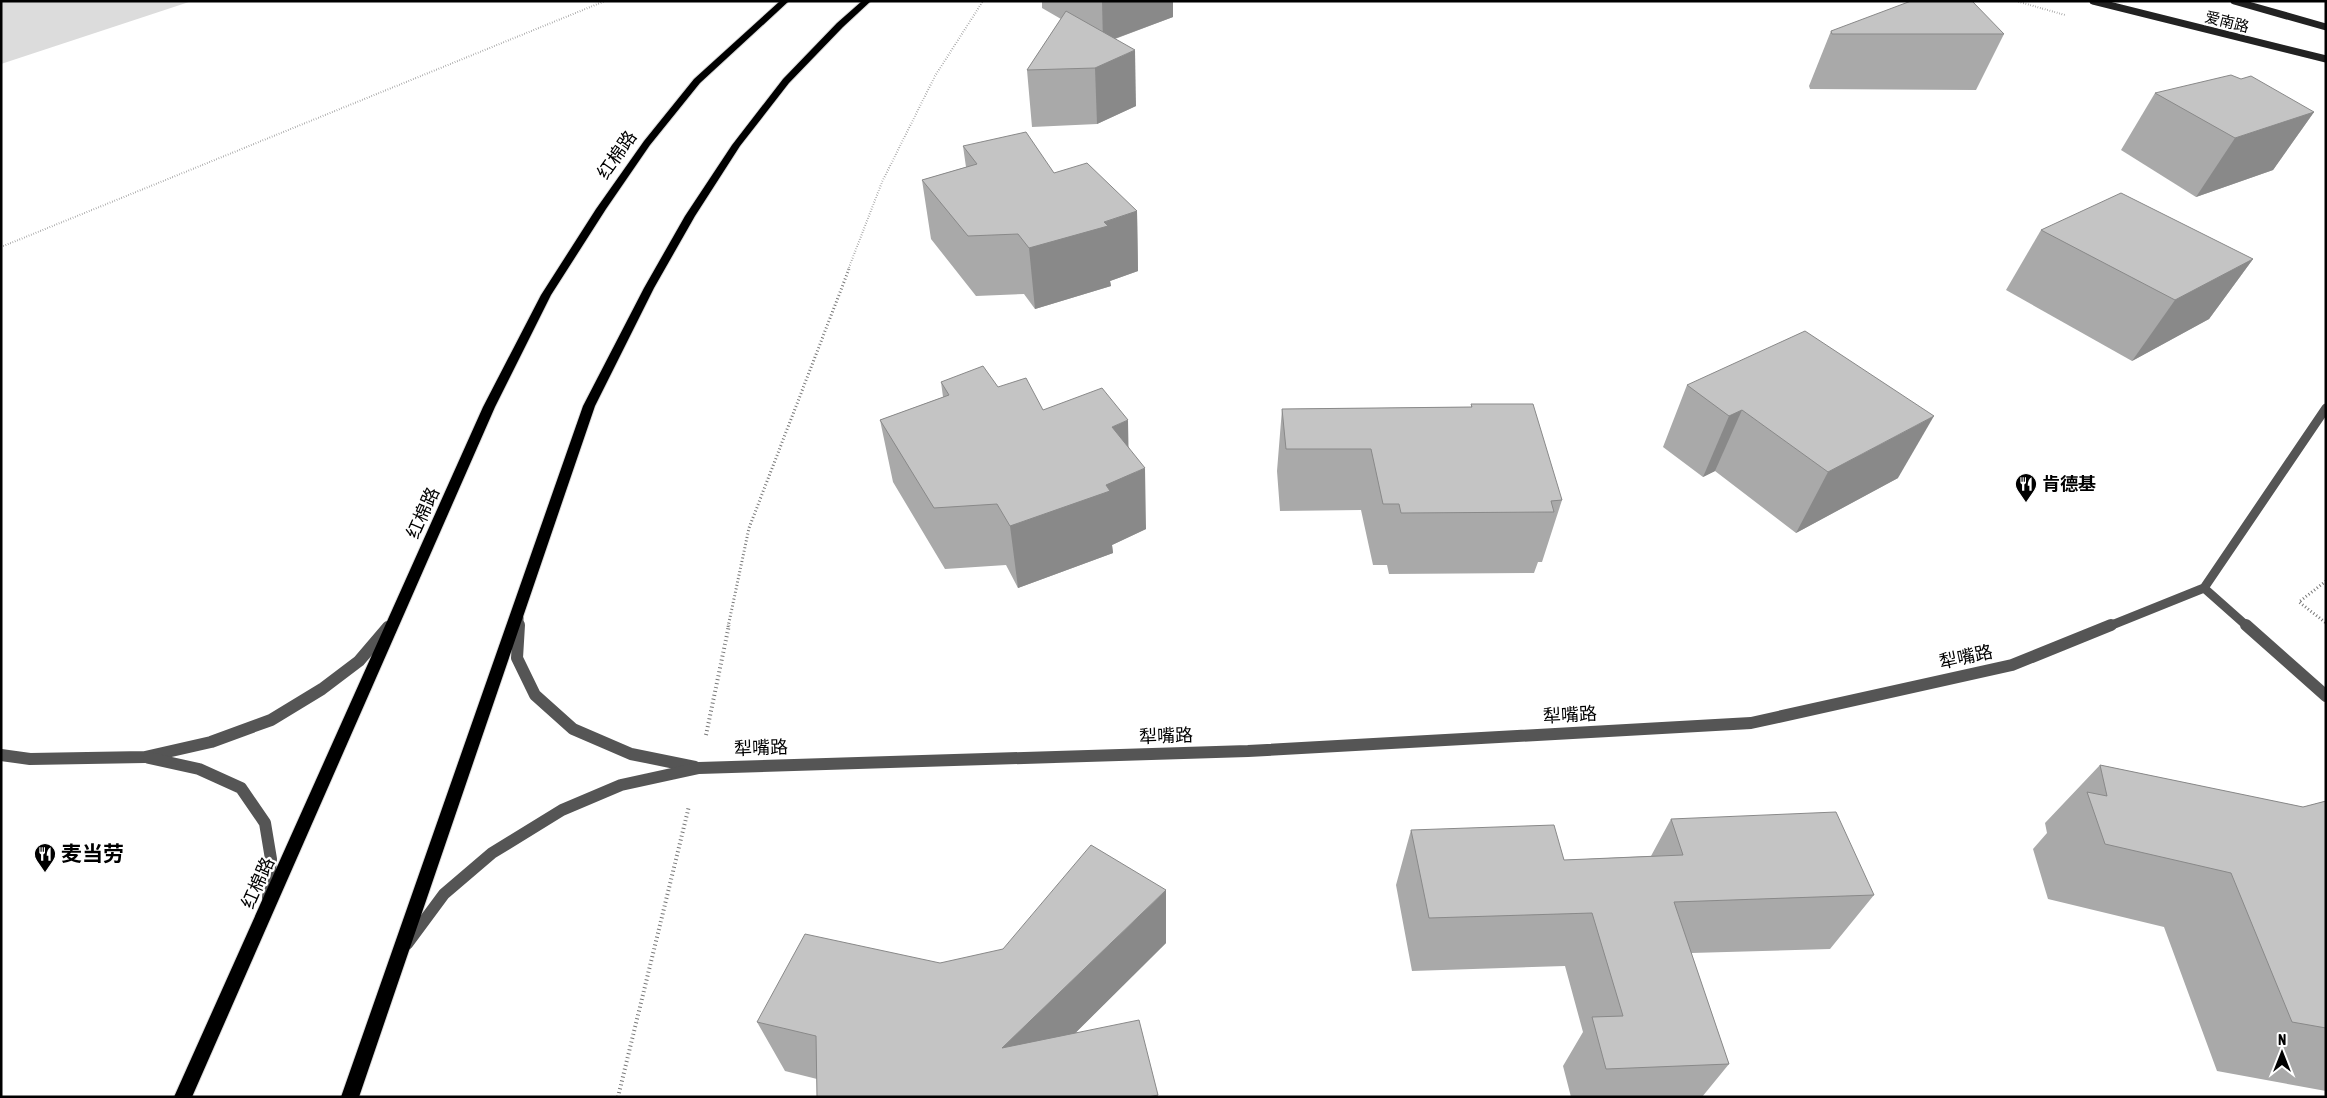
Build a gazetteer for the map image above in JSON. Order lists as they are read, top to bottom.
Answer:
{
  "streets": {
    "main road": ["爱南路", "红棉路"],
    "street": ["犁嘴路"]
  },
  "places": {
    "restaurant": ["肯德基", "麦当劳"]
  },
  "north": "top"
}
